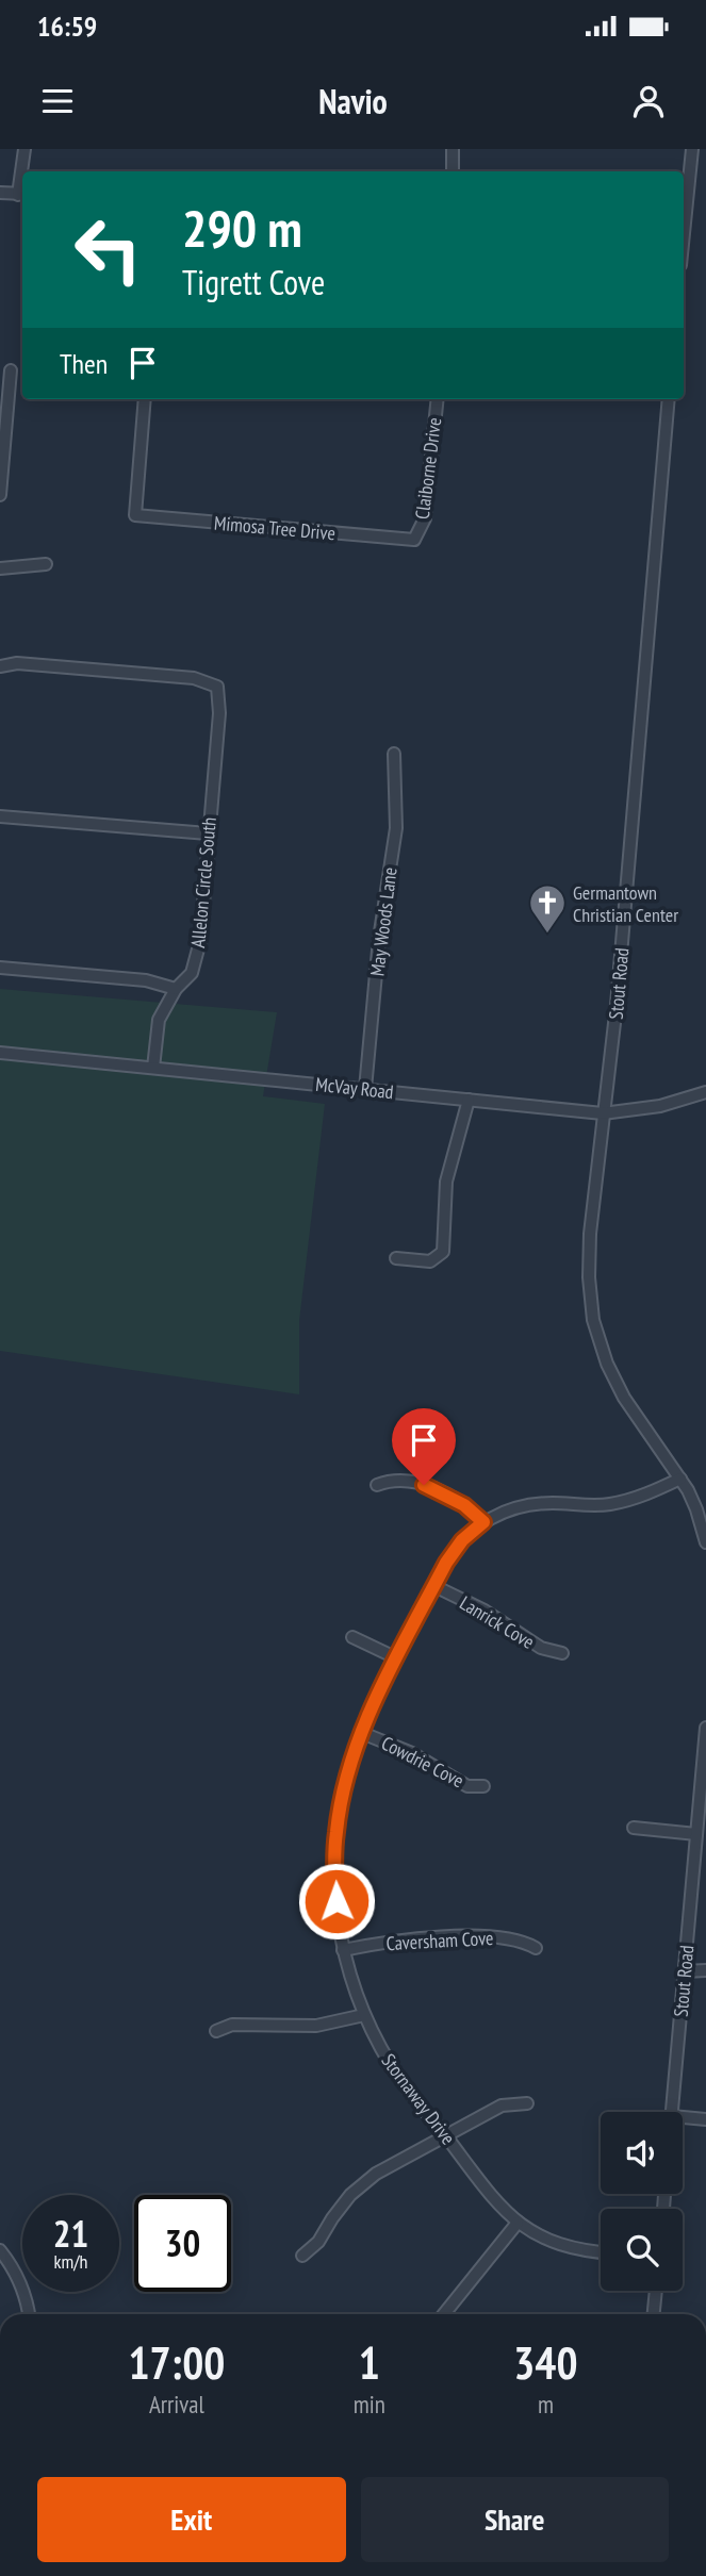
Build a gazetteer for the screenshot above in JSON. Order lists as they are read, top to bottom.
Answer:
{
  "streets": {
    "street": [
      "Claiborne Drive",
      "Mimosa Tree Drive",
      "Allelon Circle South",
      "May Woods Lane",
      "Stout Road",
      "McVay Road",
      "Lanrick Cove",
      "Cowdrie Cove",
      "Caversham Cove",
      "Stornaway Drive"
    ]
  },
  "crossings": [
    ["Claiborne Drive", "Mimosa Tree Drive"],
    ["Allelon Circle South", "McVay Road"],
    ["May Woods Lane", "McVay Road"],
    ["Stout Road", "McVay Road"],
    ["Stout Road", "Stornaway Drive"],
    ["Lanrick Cove", "Stornaway Drive"],
    ["Cowdrie Cove", "Stornaway Drive"],
    ["Caversham Cove", "Stornaway Drive"]
  ],
  "places": {
    "church": ["Germantown Christian Center"]
  },
  "page": {
    "status": "16:59",
    "header": "Navio",
    "turn": ["290 m", "Tigrett Cove"],
    "then": "Then",
    "speed": "21 km/h",
    "limit": "30",
    "eta": [
      "17:00",
      "Arrival",
      "1",
      "min",
      "340",
      "m"
    ],
    "buttons": ["Exit", "Share"]
  }
}
